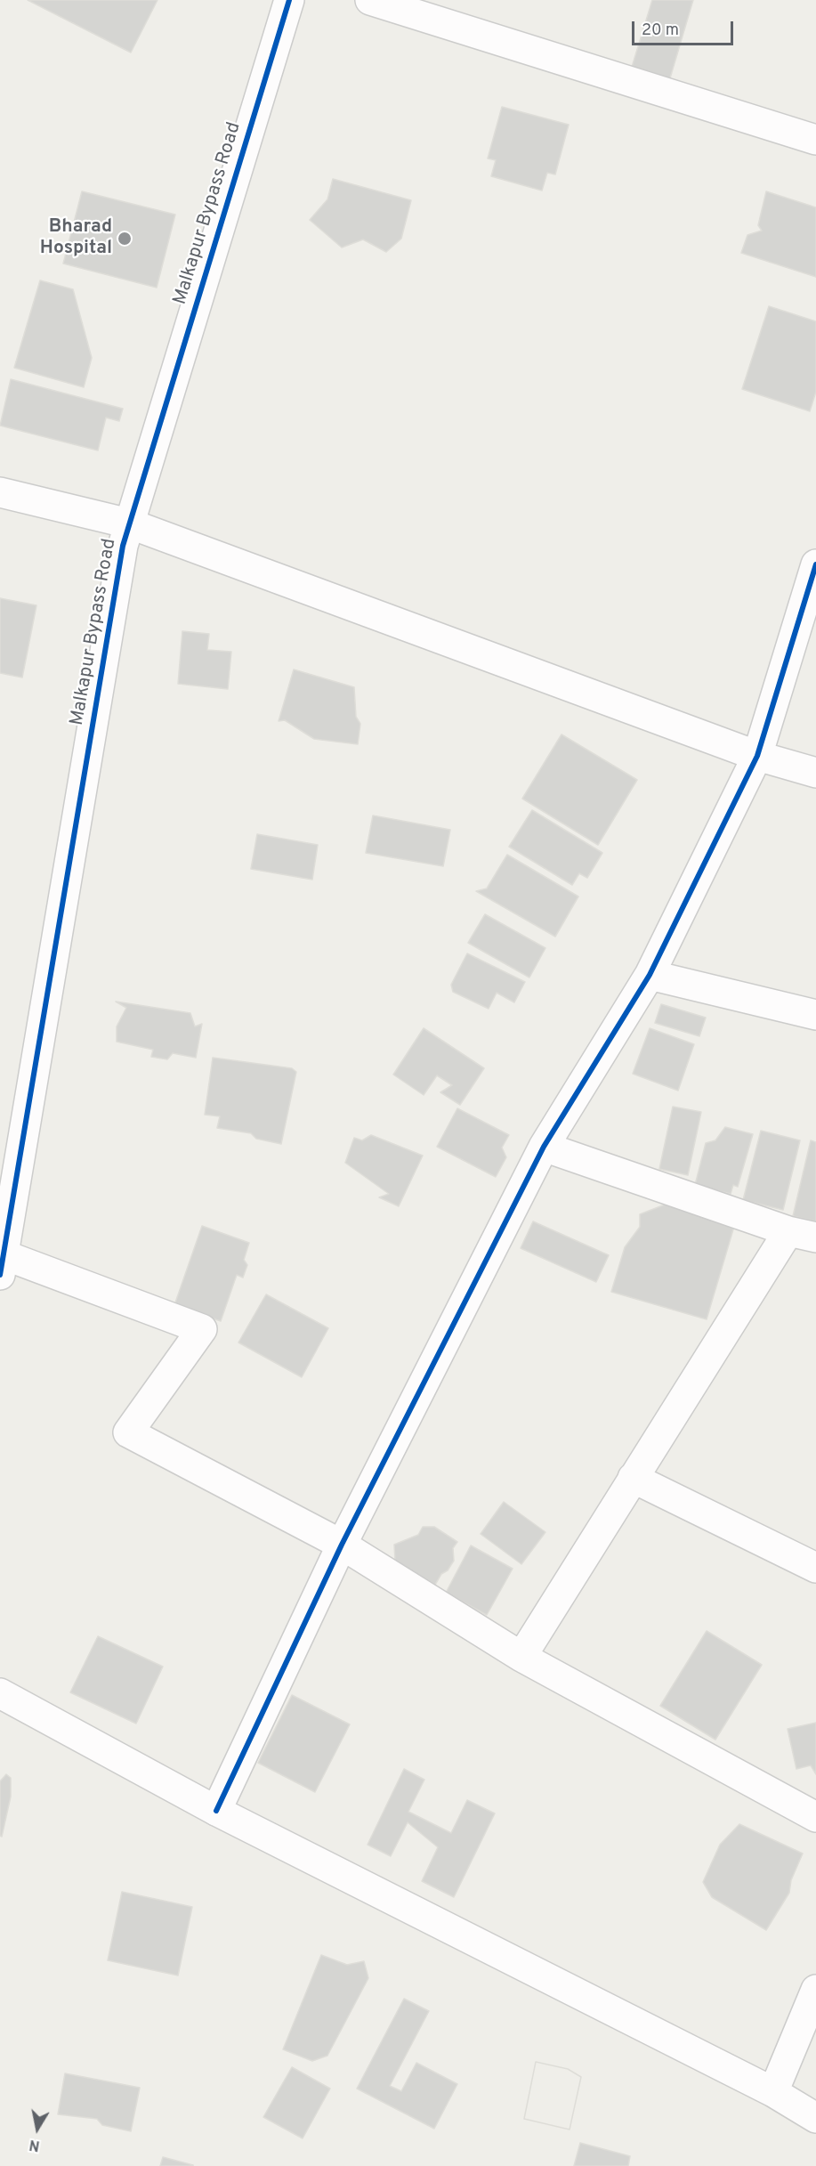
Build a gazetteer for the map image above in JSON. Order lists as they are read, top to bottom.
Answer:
{
  "streets": {
    "street": ["Malkapur Bypass Road"]
  },
  "places": ["Bharad Hospital"],
  "scale_bar": "20 m",
  "north": "bottom"
}
